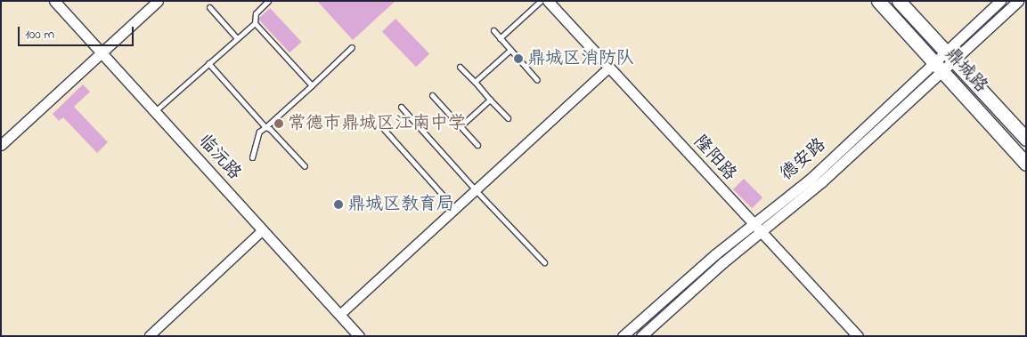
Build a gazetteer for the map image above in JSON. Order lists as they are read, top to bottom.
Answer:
{
  "streets": {
    "main road": ["鼎城路"],
    "street": ["临沅路", "隆阳路", "德安路"]
  },
  "crossings": [
    ["鼎城路", "德安路"],
    ["隆阳路", "德安路"]
  ],
  "places": ["鼎城区消防队", "常德市鼎城区江南中学", "鼎城区教育局"],
  "scale_bar": "100 m"
}
